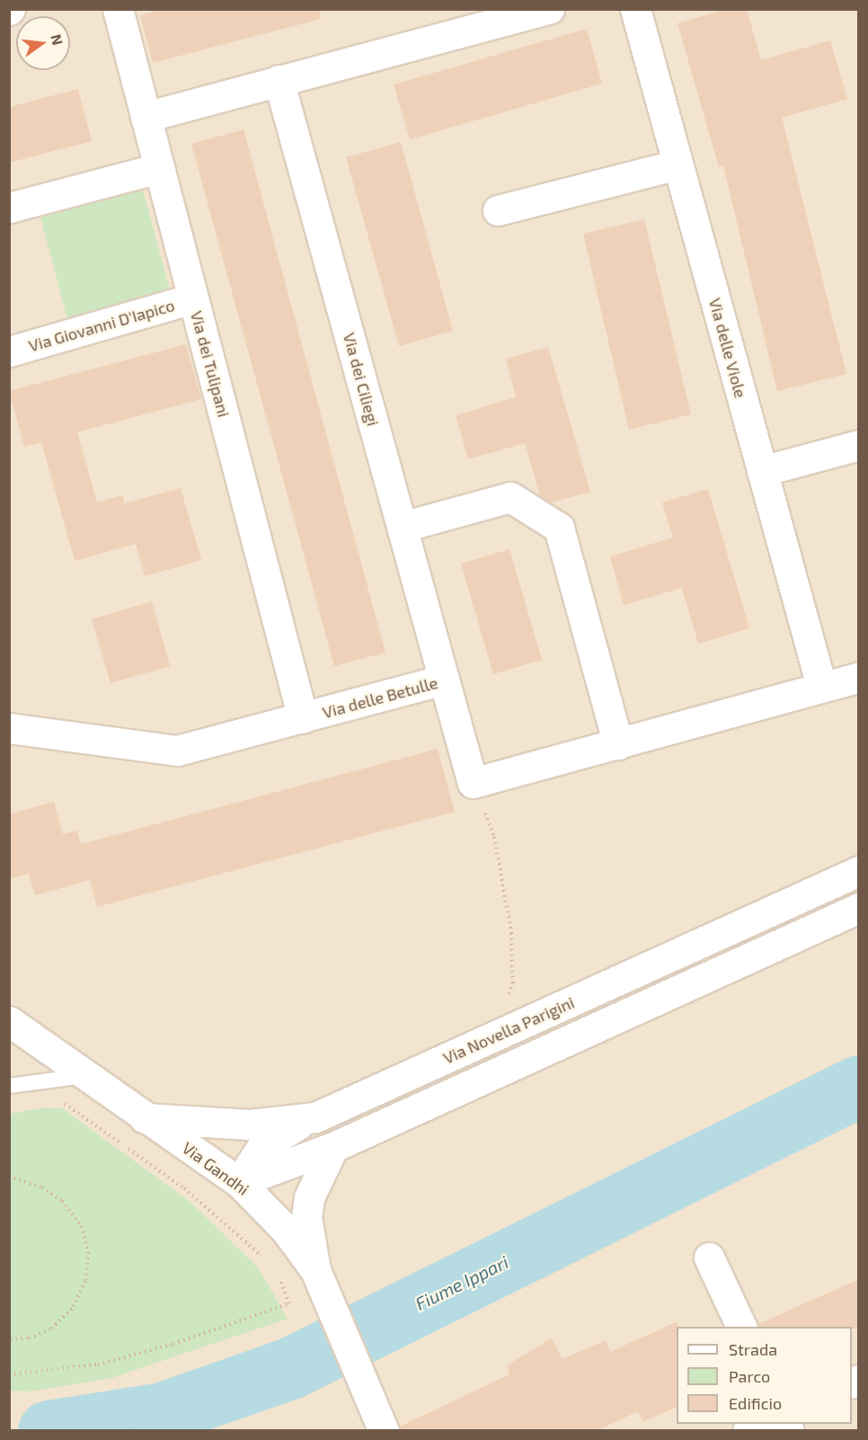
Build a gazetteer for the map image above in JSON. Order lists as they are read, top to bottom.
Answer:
{
  "streets": {
    "street": [
      "Via Giovanni D'Iapico",
      "Via delle Viole",
      "Via dei Tulipani",
      "Via dei Ciliegi",
      "Via delle Betulle",
      "Via Novella Parigini",
      "Via Gandhi"
    ]
  },
  "crossings": [
    ["Via Giovanni D'Iapico", "Via dei Tulipani"],
    ["Via dei Tulipani", "Via delle Betulle"],
    ["Via dei Ciliegi", "Via delle Betulle"],
    ["Via Novella Parigini", "Via Gandhi"]
  ],
  "water": ["Fiume Ippari"],
  "legend": ["Strada", "Parco", "Edificio"],
  "north": "right"
}
